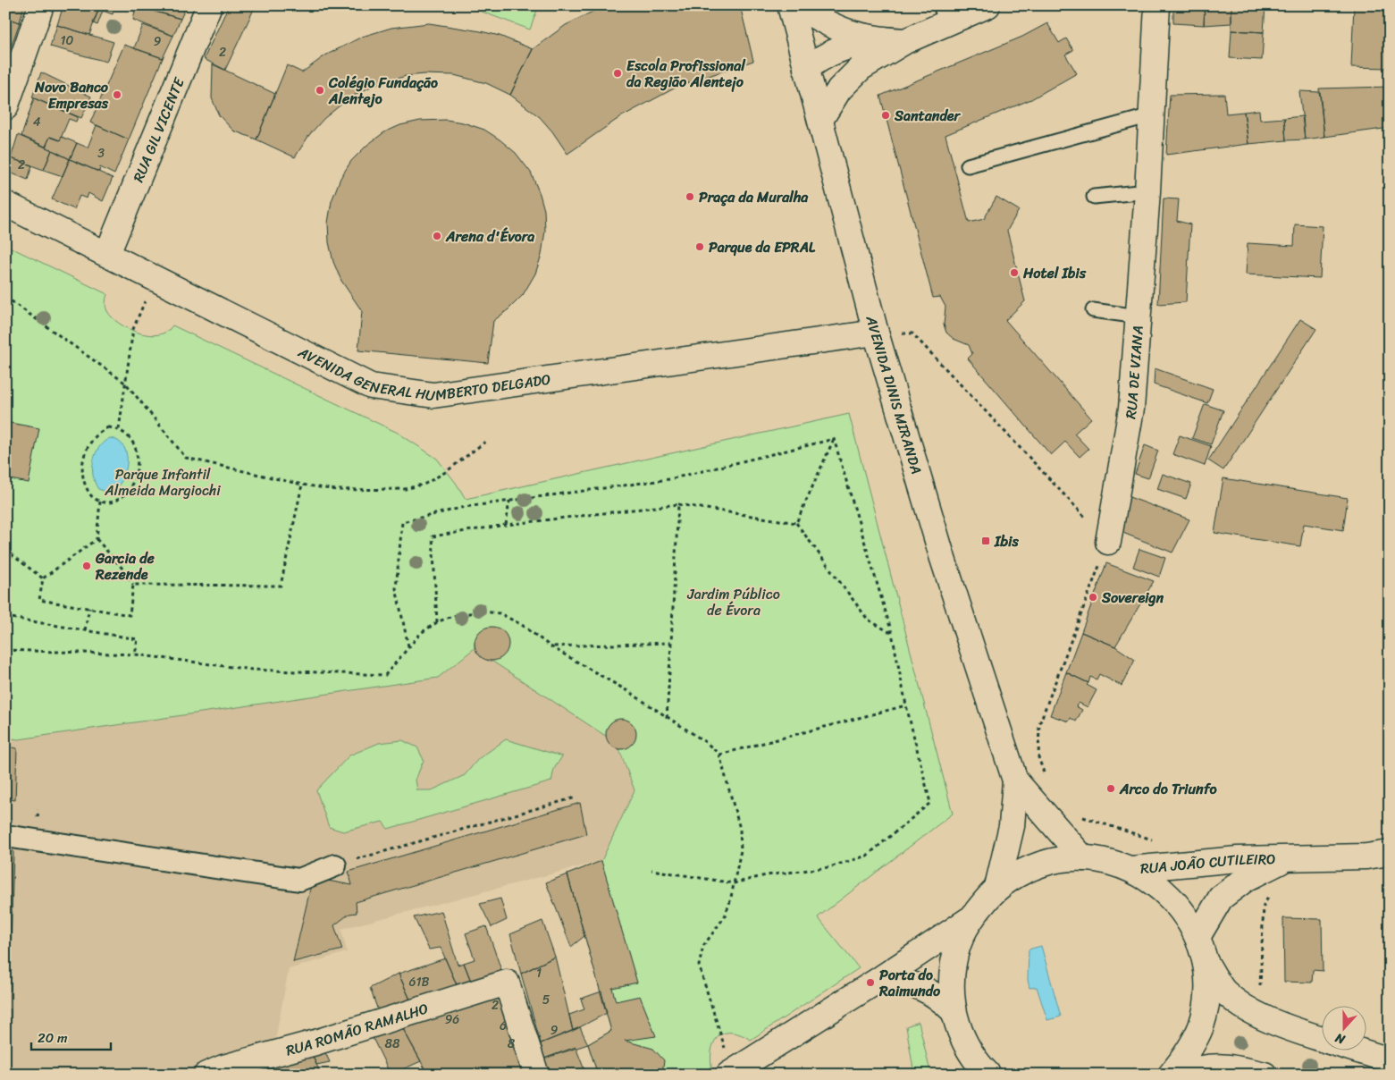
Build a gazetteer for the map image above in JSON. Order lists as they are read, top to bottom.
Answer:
{
  "streets": {
    "street": [
      "RUA GIL VICENTE",
      "AVENIDA GENERAL HUMBERTO DELGADO",
      "RUA DE VIANA",
      "AVENIDA DINIS MIRANDA",
      "RUA JOÃO CUTILEIRO",
      "RUA ROMÃO RAMALHO"
    ]
  },
  "crossings": [
    ["RUA GIL VICENTE", "AVENIDA GENERAL HUMBERTO DELGADO"],
    ["AVENIDA GENERAL HUMBERTO DELGADO", "AVENIDA DINIS MIRANDA"]
  ],
  "parks": ["Parque Infantil Almeida Margiochi", "Jardim Público de Évora"],
  "places": {
    "other": [
      "Escola Profissional da Região Alentejo",
      "Colégio Fundação Alentejo",
      "Novo Banco Empresas",
      "Santander",
      "Praça da Muralha",
      "Arena d'Évora",
      "Parque da EPRAL",
      "Hotel Ibis",
      "Garcia de Rezende",
      "Sovereign",
      "Arco do Triunfo",
      "Porta do Raimundo"
    ],
    "transit": ["Ibis"]
  },
  "house_numbers": [
    "10",
    "9",
    "2",
    "4",
    "3",
    "2",
    "1",
    "61B",
    "5",
    "2",
    "96",
    "6",
    "9",
    "88",
    "8"
  ],
  "scale_bar": "20 m",
  "north": "bottom"
}
